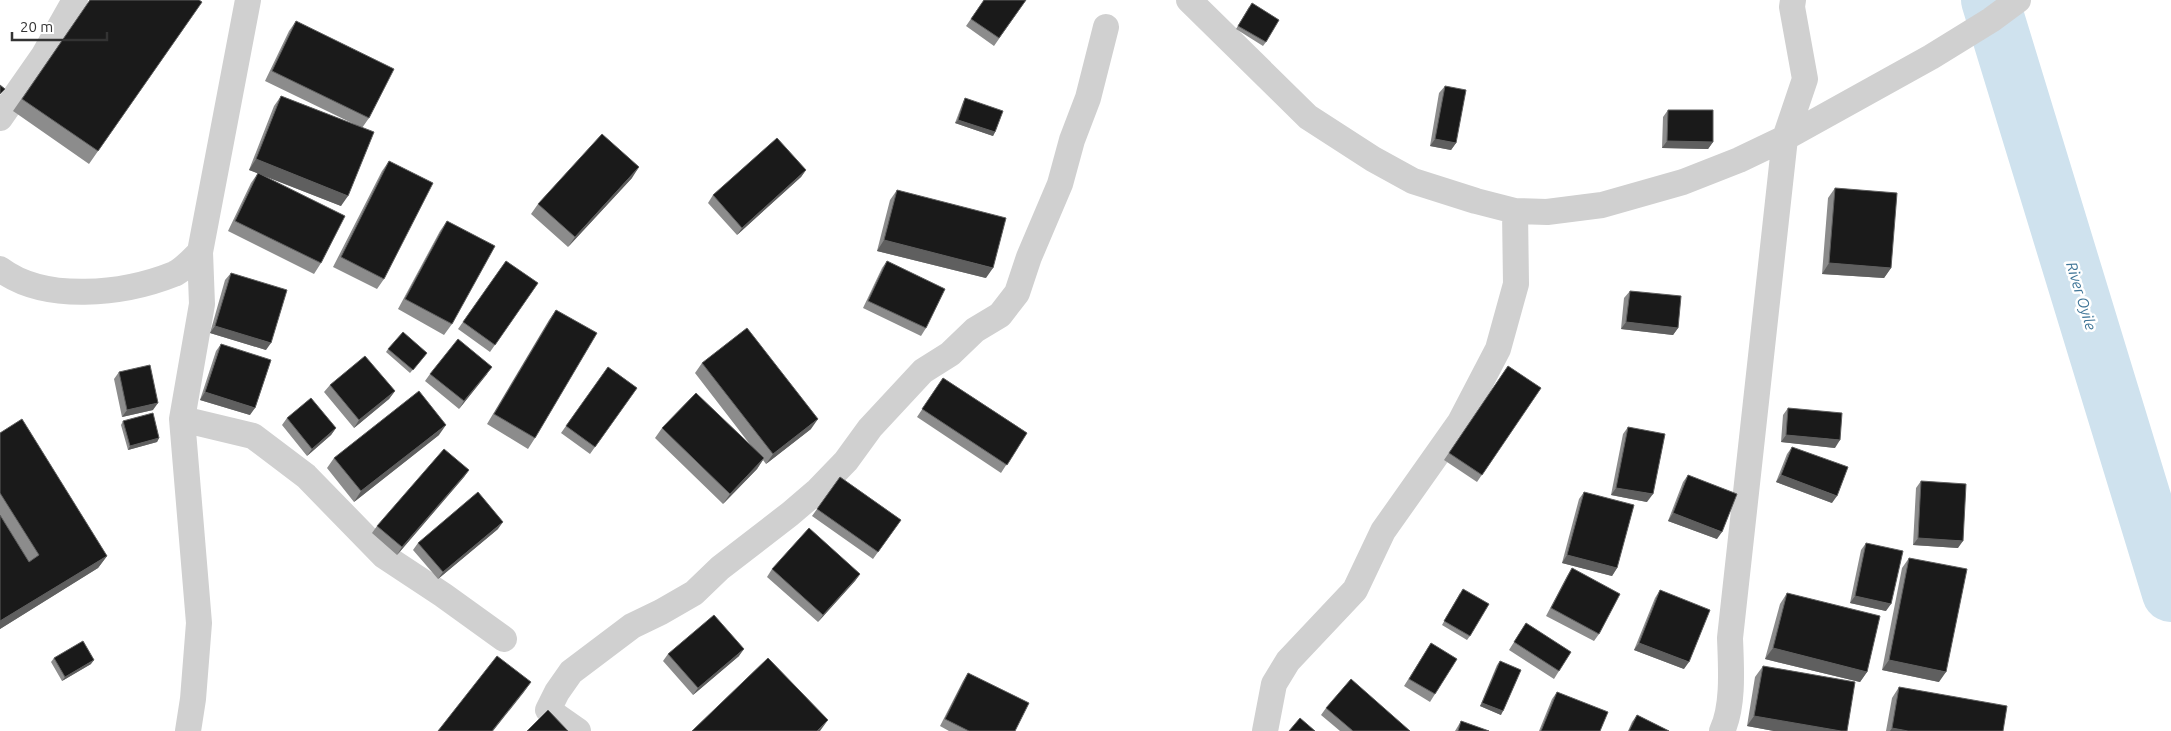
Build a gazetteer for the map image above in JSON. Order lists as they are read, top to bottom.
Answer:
{
  "water": ["River Oyile"],
  "scale_bar": "20 m"
}
